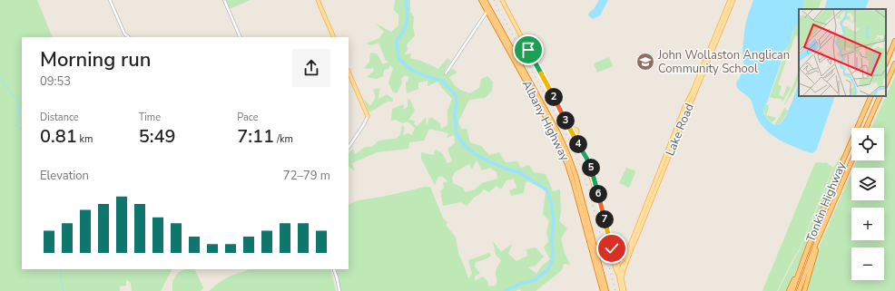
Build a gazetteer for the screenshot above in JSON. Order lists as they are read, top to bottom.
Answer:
{
  "streets": {
    "highway": ["Albany Highway", "Tonkin Highway"],
    "main road": ["Lake Road"]
  },
  "places": {
    "school or university": ["John Wollaston Anglican Community School"]
  },
  "page": {
    "heading": ["Morning run", "09:53"],
    "pins": [
      "2",
      "3",
      "4",
      "5",
      "6",
      "7"
    ],
    "stats": [
      ["Distance", "0.81 km"],
      ["Time", "5:49"],
      ["Pace", "7:11 /km"]
    ],
    "map_buttons": ["+", "−"],
    "chart": ["Elevation", "72–79 m"]
  }
}
